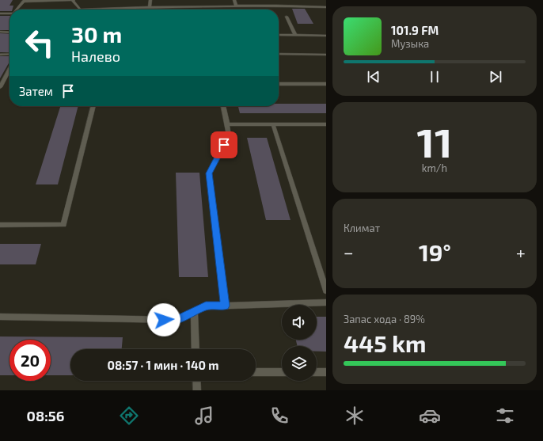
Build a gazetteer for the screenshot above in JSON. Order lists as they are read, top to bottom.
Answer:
{
  "page": {
    "turn": ["30 m", "Налево"],
    "song": ["101.9 FM", "Музыка"],
    "then": "Затем",
    "tile": [
      ["11", "km/h"],
      "Климат",
      ["Запас хода · 89%", "445 km"]
    ],
    "heat": ["−", "19°", "+"],
    "limit": "20",
    "trip": "08:57 · 1 мин · 140 m",
    "tabs": "08:56"
  }
}
